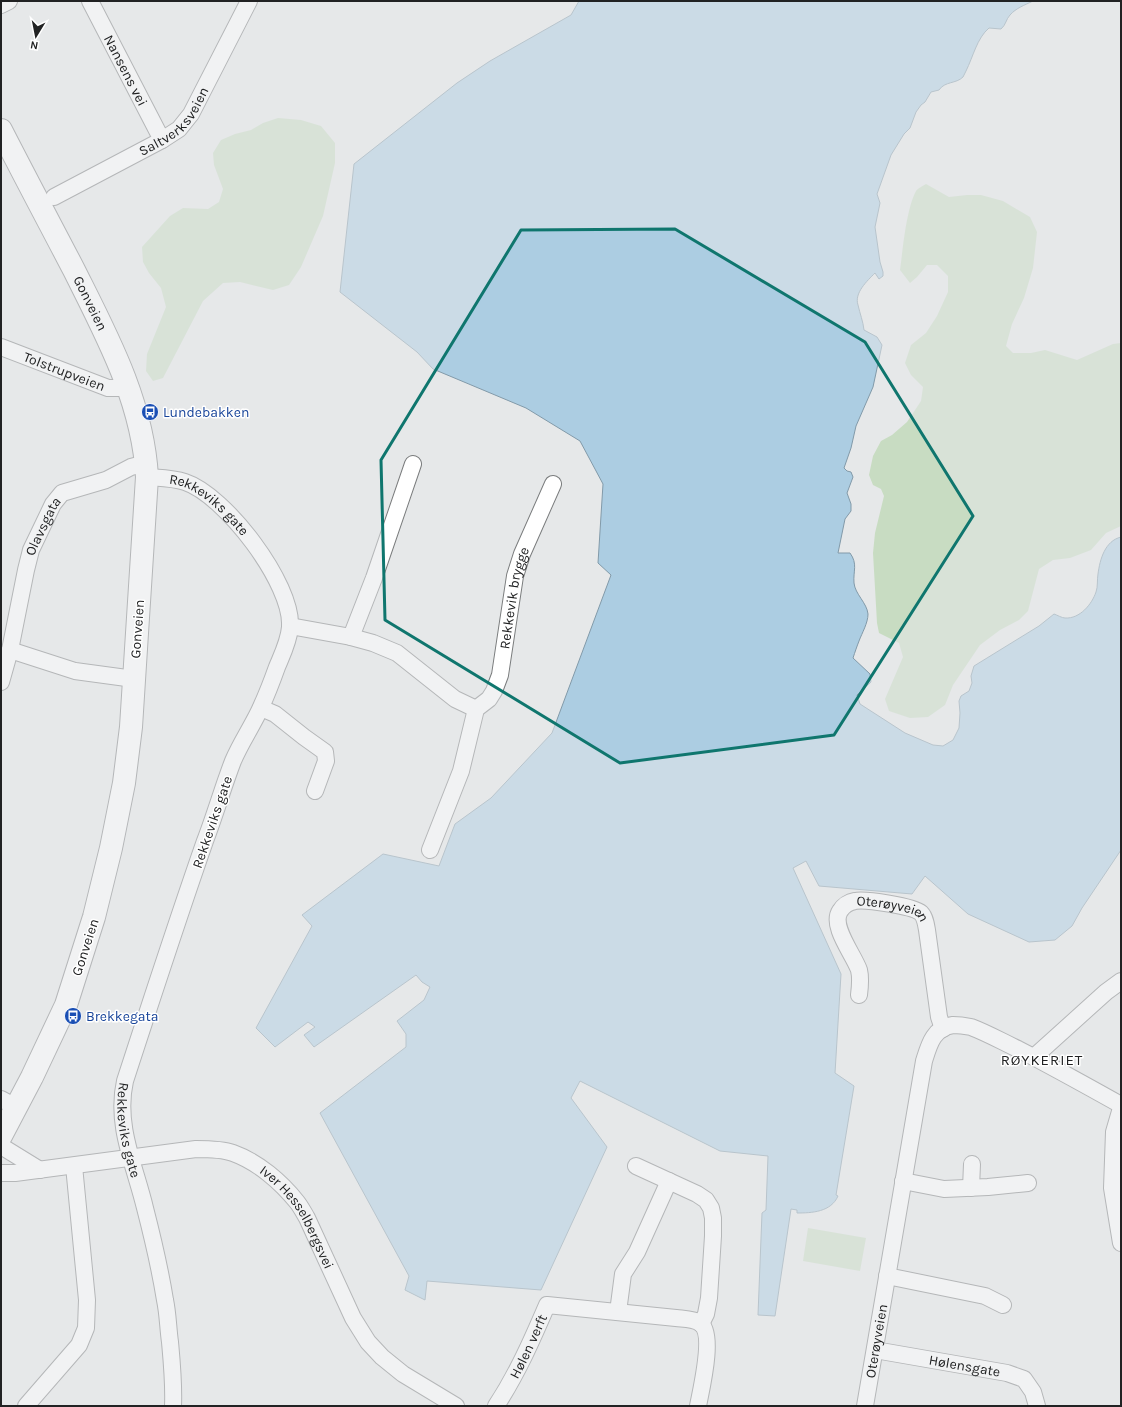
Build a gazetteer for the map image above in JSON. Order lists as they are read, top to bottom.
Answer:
{
  "streets": {
    "street": [
      "Nansens vei",
      "Saltverksveien",
      "Gonveien",
      "Tolstrupveien",
      "Rekkeviks gate",
      "Olavsgata",
      "Rekkevik brygge",
      "Oterøyveien",
      "Iver Hesselbergsvei",
      "Hølen verft",
      "Hølensgate"
    ]
  },
  "crossings": [
    ["Nansens vei", "Saltverksveien"],
    ["Gonveien", "Tolstrupveien"],
    ["Gonveien", "Rekkeviks gate"],
    ["Gonveien", "Olavsgata"],
    ["Rekkeviks gate", "Olavsgata"],
    ["Rekkeviks gate", "Iver Hesselbergsvei"],
    ["Oterøyveien", "Hølensgate"]
  ],
  "districts": ["RØYKERIET"],
  "places": {
    "bus stop": ["Lundebakken", "Brekkegata"]
  },
  "north": "bottom"
}
